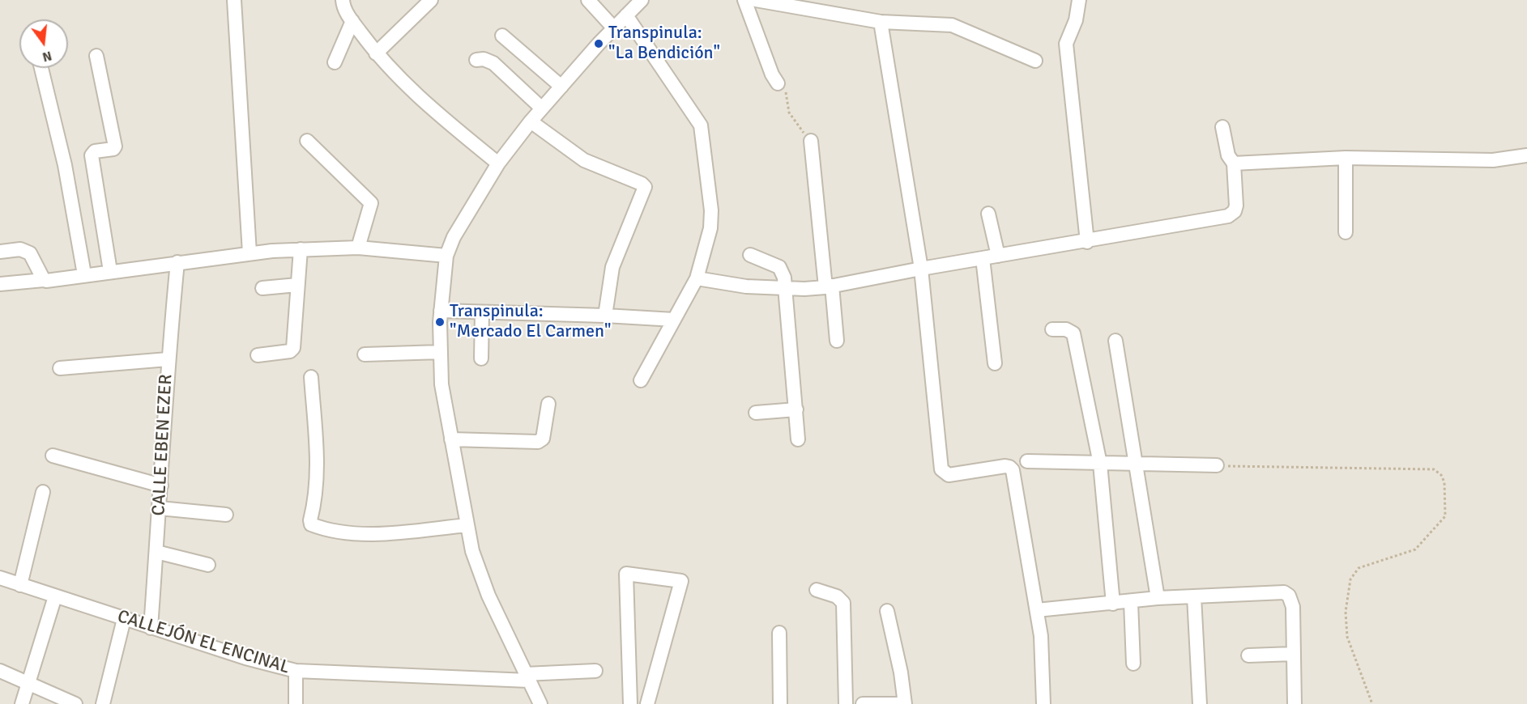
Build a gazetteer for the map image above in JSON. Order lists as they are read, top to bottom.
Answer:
{
  "streets": {
    "street": ["CALLE EBEN EZER", "CALLEJÓN EL ENCINAL"]
  },
  "crossings": [
    ["CALLE EBEN EZER", "CALLEJÓN EL ENCINAL"]
  ],
  "places": ["Transpinula: \"La Bendición\"", "Transpinula: \"Mercado El Carmen\""],
  "north": "bottom"
}
